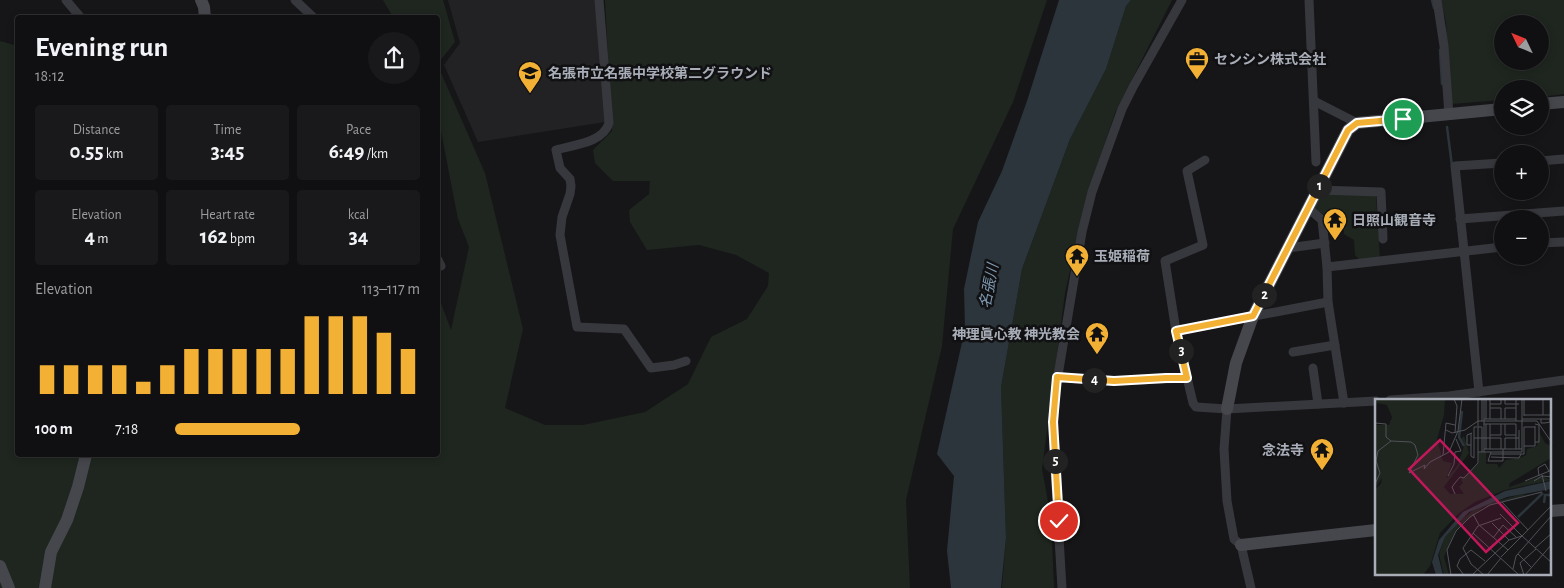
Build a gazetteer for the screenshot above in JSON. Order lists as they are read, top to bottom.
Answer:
{
  "water": ["名張川"],
  "places": {
    "office": ["センシン株式会社"],
    "school or university": ["名張市立名張中学校第二グラウンド"],
    "temple": [
      "日照山観音寺",
      "玉姫稲荷",
      "神理眞心教 神光教会",
      "念法寺"
    ]
  },
  "north": "top left",
  "page": {
    "map_buttons": ["+", "−"],
    "heading": ["Evening run", "18:12"],
    "stats": [
      ["Distance", "0.55 km"],
      ["Time", "3:45"],
      ["Pace", "6:49 /km"],
      ["Elevation", "4 m"],
      ["Heart rate", "162 bpm"],
      ["kcal", "34"]
    ],
    "pins": [
      "1",
      "2",
      "3",
      "4",
      "5"
    ],
    "chart": ["Elevation", "113–117 m"],
    "list": [
      {
        "name": "100 m",
        "note": "7:18"
      }
    ]
  }
}
